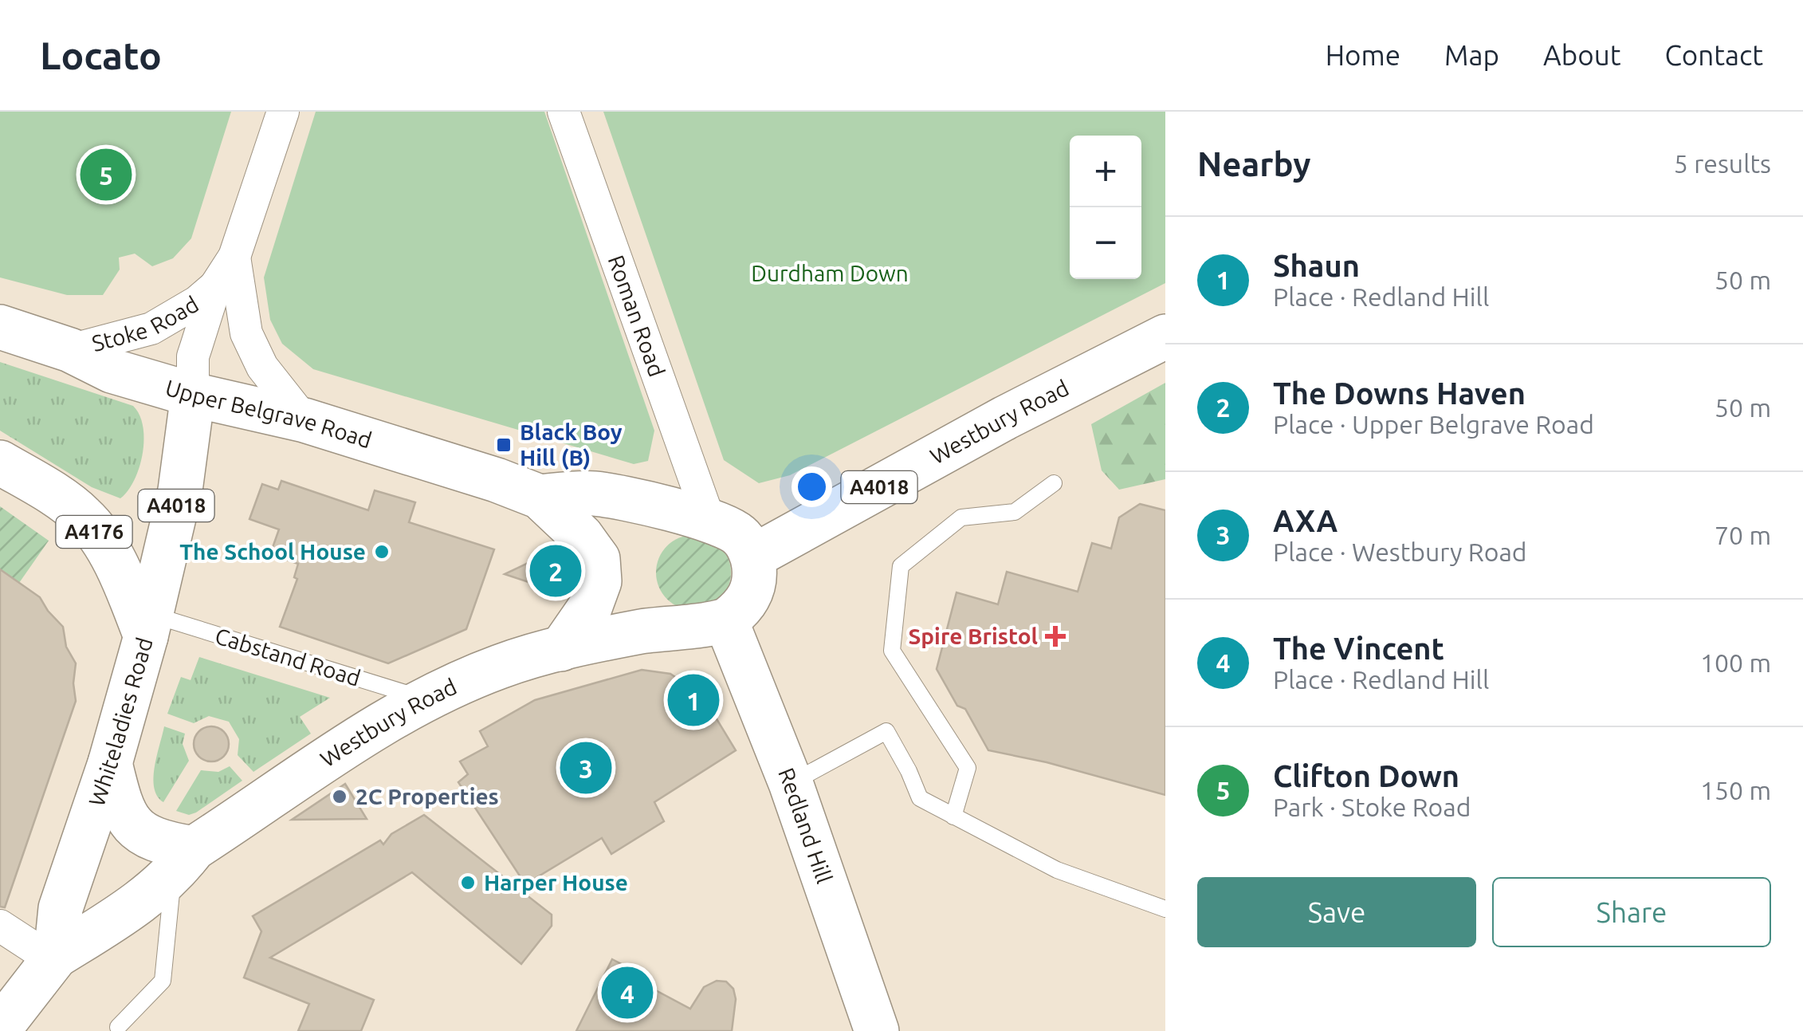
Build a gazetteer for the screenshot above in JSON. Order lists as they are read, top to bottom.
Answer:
{
  "streets": {
    "main road": [
      "Upper Belgrave Road",
      "Westbury Road",
      "A4018",
      "A4176",
      "Whiteladies Road",
      "Redland Hill"
    ],
    "street": ["Roman Road", "Stoke Road"],
    "lane": ["Cabstand Road"]
  },
  "crossings": [
    ["Roman Road", "Upper Belgrave Road"],
    ["Stoke Road", "Upper Belgrave Road"],
    ["Stoke Road", "Whiteladies Road"],
    ["Upper Belgrave Road", "Westbury Road"],
    ["Upper Belgrave Road", "Whiteladies Road"],
    ["Westbury Road", "Cabstand Road"],
    ["Westbury Road", "Whiteladies Road"],
    ["Westbury Road", "Redland Hill"],
    ["A4176", "Cabstand Road"],
    ["A4176", "Whiteladies Road"],
    ["Cabstand Road", "Whiteladies Road"]
  ],
  "parks": ["Durdham Down"],
  "places": {
    "transit": ["Black Boy Hill (B)"],
    "other": ["The School House", "2C Properties", "Harper House"],
    "health": ["Spire Bristol"]
  },
  "page": {
    "header": "Locato",
    "nav": [
      "Home",
      "Map",
      "About",
      "Contact"
    ],
    "heading": ["Nearby", "5 results"],
    "map_buttons": ["+", "−"],
    "pins": [
      "5",
      "2",
      "1",
      "3",
      "4"
    ],
    "list": [
      {
        "mark": "1",
        "name": "Shaun",
        "note": "Place · Redland Hill",
        "value": "50 m"
      },
      {
        "mark": "2",
        "name": "The Downs Haven",
        "note": "Place · Upper Belgrave Road",
        "value": "50 m"
      },
      {
        "mark": "3",
        "name": "AXA",
        "note": "Place · Westbury Road",
        "value": "70 m"
      },
      {
        "mark": "4",
        "name": "The Vincent",
        "note": "Place · Redland Hill",
        "value": "100 m"
      },
      {
        "mark": "5",
        "name": "Clifton Down",
        "note": "Park · Stoke Road",
        "value": "150 m"
      }
    ],
    "buttons": ["Save", "Share"]
  }
}
